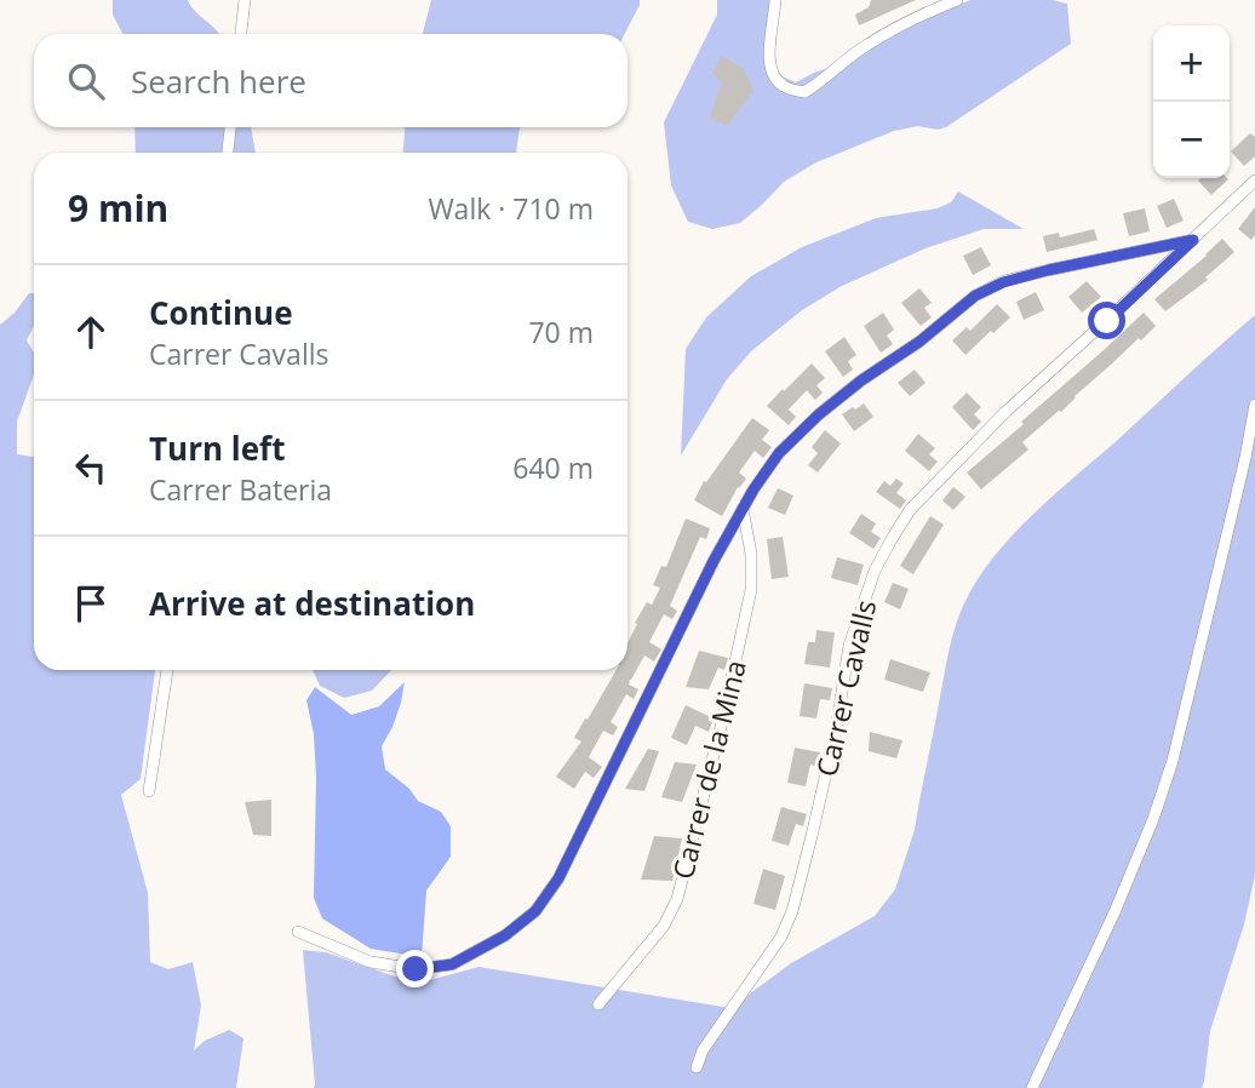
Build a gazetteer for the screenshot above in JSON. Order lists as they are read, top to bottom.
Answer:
{
  "streets": {
    "street": ["Carrer Cavalls", "Carrer de la Mina"]
  },
  "page": {
    "map_buttons": ["+", "−"],
    "search": "Search here",
    "heading": ["9 min", "Walk · 710 m"],
    "list": [
      ["Continue", "Carrer Cavalls", "70 m"],
      ["Turn left", "Carrer Bateria", "640 m"],
      "Arrive at destination"
    ]
  }
}
